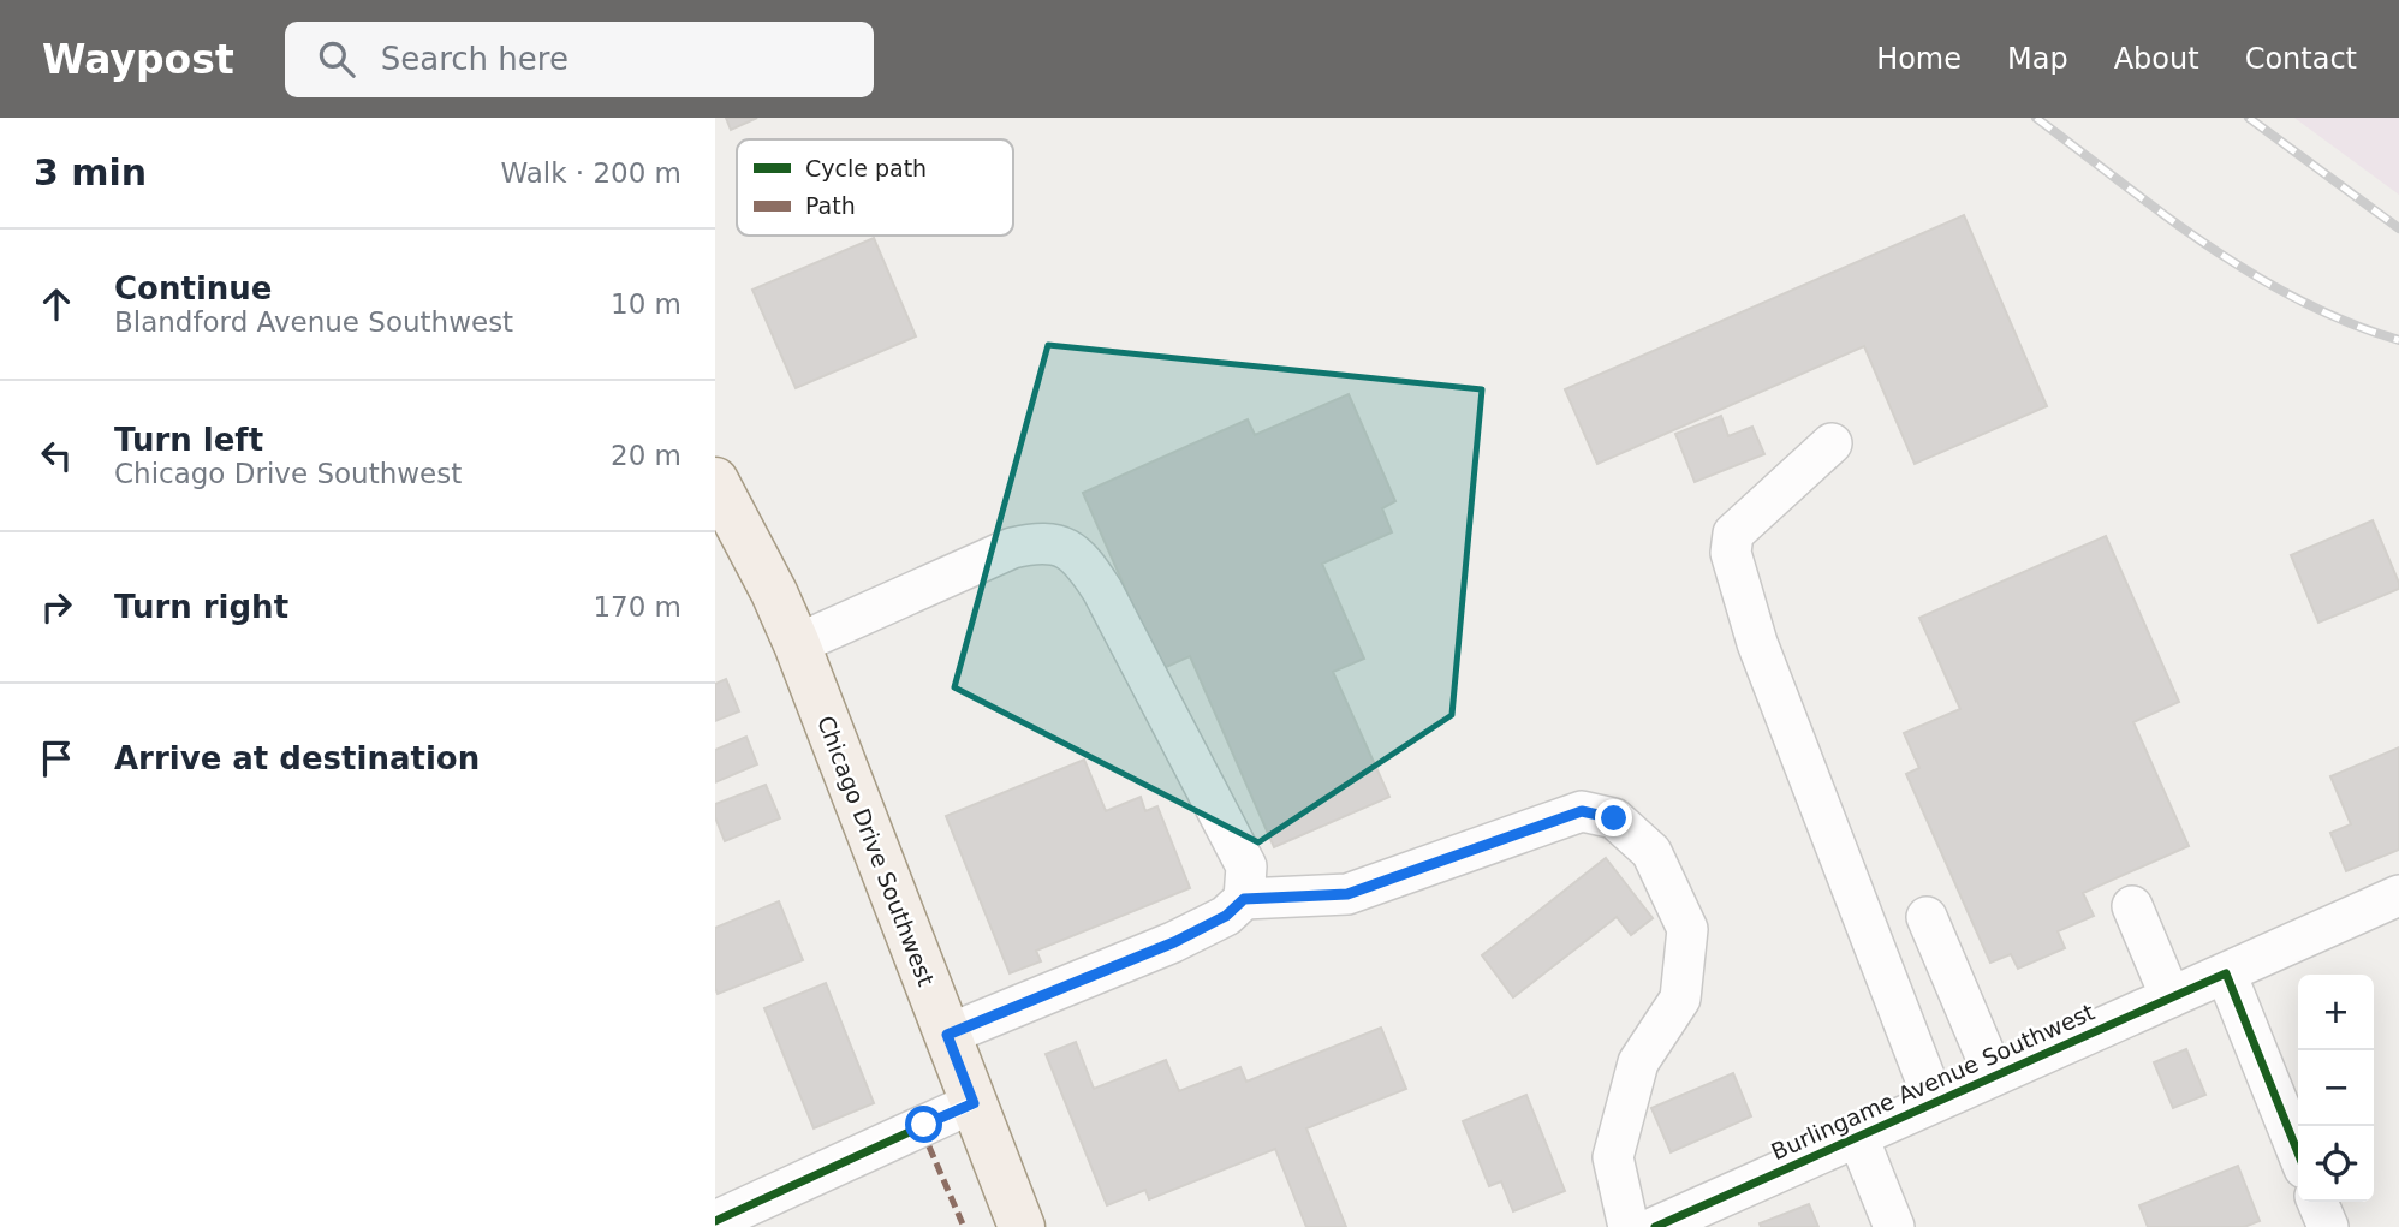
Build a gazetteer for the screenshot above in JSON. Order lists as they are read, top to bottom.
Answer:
{
  "streets": {
    "main road": ["Chicago Drive Southwest"],
    "street": ["Burlingame Avenue Southwest"]
  },
  "legend": ["Cycle path", "Path"],
  "page": {
    "header": "Waypost",
    "search": "Search here",
    "nav": [
      "Home",
      "Map",
      "About",
      "Contact"
    ],
    "heading": ["3 min", "Walk · 200 m"],
    "list": [
      ["Continue", "Blandford Avenue Southwest", "10 m"],
      ["Turn left", "Chicago Drive Southwest", "20 m"],
      ["Turn right", "170 m"],
      "Arrive at destination"
    ],
    "map_buttons": ["+", "−"]
  }
}
